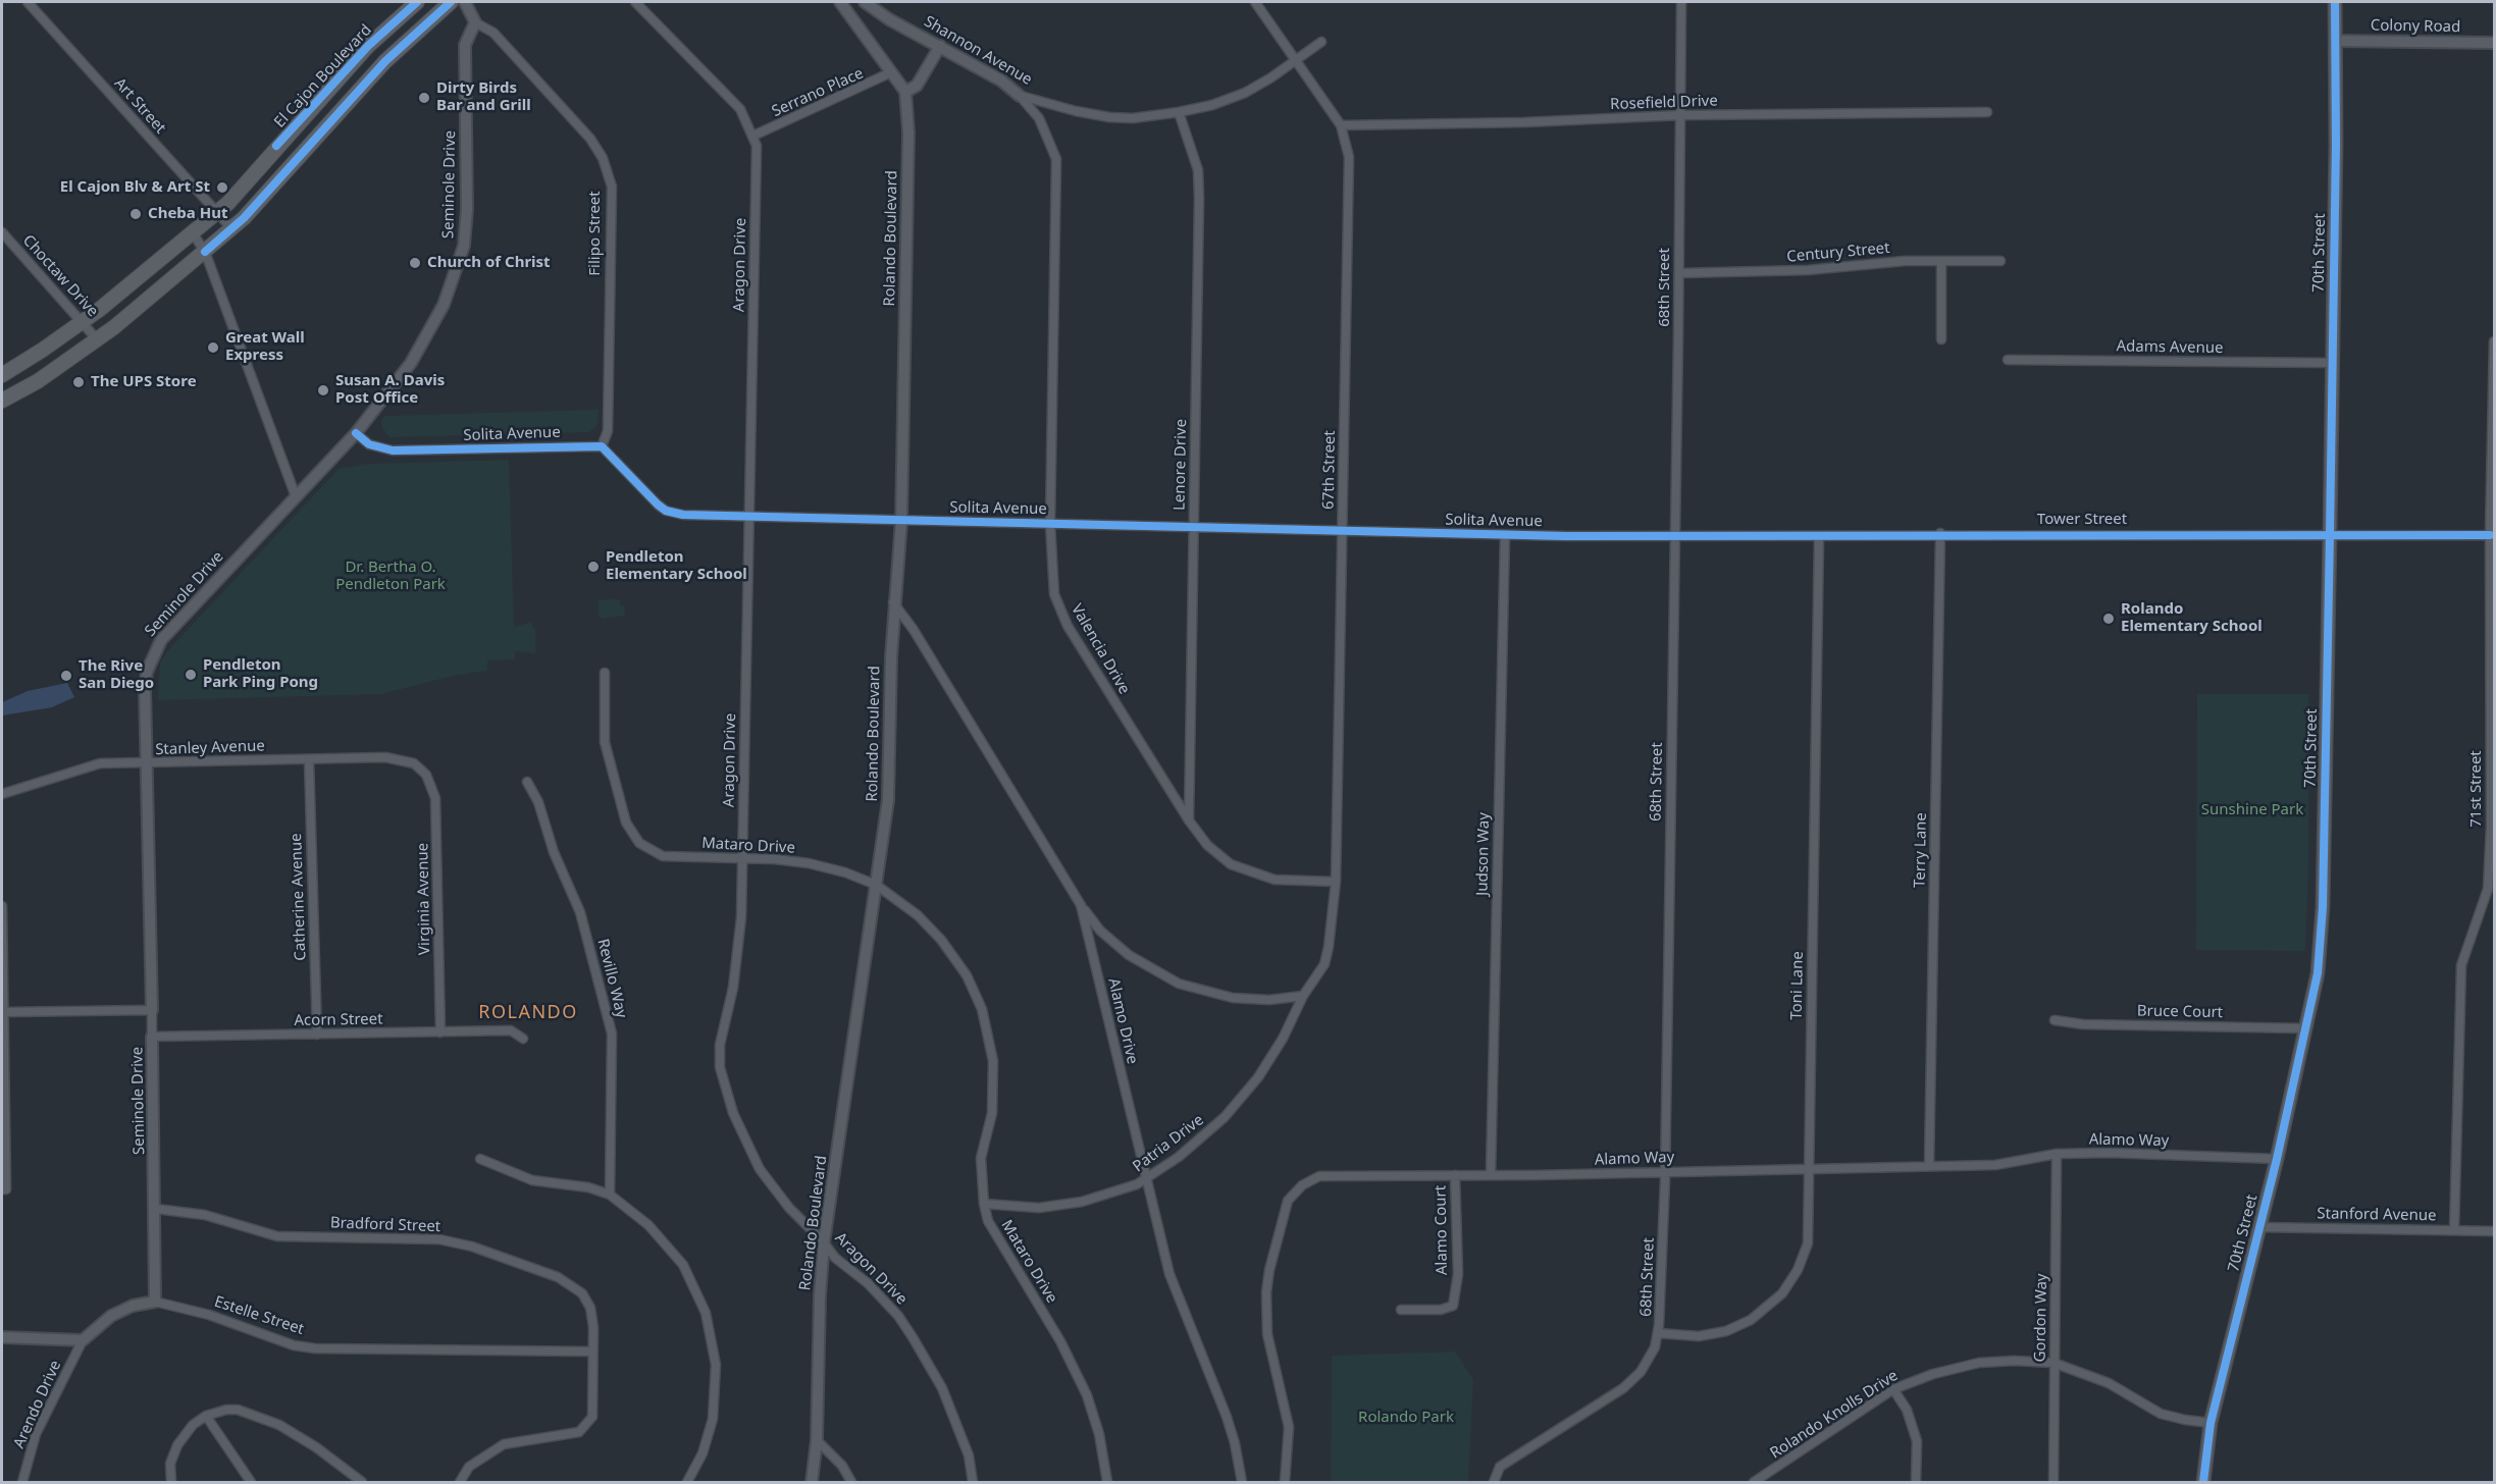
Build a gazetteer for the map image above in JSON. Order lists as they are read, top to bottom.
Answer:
{
  "streets": {
    "main road": ["El Cajon Boulevard", "70th Street"],
    "street": [
      "Colony Road",
      "Shannon Avenue",
      "Serrano Place",
      "Rosefield Drive",
      "Art Street",
      "Seminole Drive",
      "Filipo Street",
      "Rolando Boulevard",
      "Century Street",
      "Aragon Drive",
      "Choctaw Drive",
      "68th Street",
      "Adams Avenue",
      "Solita Avenue",
      "Lenore Drive",
      "67th Street",
      "Tower Street",
      "Valencia Drive",
      "Stanley Avenue",
      "71st Street",
      "Mataro Drive",
      "Terry Lane",
      "Judson Way",
      "Catherine Avenue",
      "Virginia Avenue",
      "Revillo Way",
      "Toni Lane",
      "Bruce Court",
      "Acorn Street",
      "Alamo Drive",
      "Alamo Way",
      "Patria Drive",
      "Stanford Avenue",
      "Bradford Street",
      "Alamo Court",
      "Estelle Street",
      "Gordon Way",
      "Arendo Drive",
      "Rolando Knolls Drive"
    ]
  },
  "crossings": [
    ["Colony Road", "70th Street"],
    ["Shannon Avenue", "Lenore Drive"],
    ["Shannon Avenue", "67th Street"],
    ["Shannon Avenue", "Valencia Drive"],
    ["El Cajon Boulevard", "Art Street"],
    ["El Cajon Boulevard", "Choctaw Drive"],
    ["Serrano Place", "Aragon Drive"],
    ["Rosefield Drive", "68th Street"],
    ["Rosefield Drive", "67th Street"],
    ["Seminole Drive", "Filipo Street"],
    ["Seminole Drive", "Solita Avenue"],
    ["Seminole Drive", "Stanley Avenue"],
    ["Seminole Drive", "Acorn Street"],
    ["Seminole Drive", "Bradford Street"],
    ["Seminole Drive", "Estelle Street"],
    ["Filipo Street", "Solita Avenue"],
    ["Rolando Boulevard", "Aragon Drive"],
    ["Rolando Boulevard", "Solita Avenue"],
    ["Rolando Boulevard", "Mataro Drive"],
    ["Rolando Boulevard", "Alamo Drive"],
    ["Century Street", "68th Street"],
    ["70th Street", "Adams Avenue"],
    ["70th Street", "Tower Street"],
    ["70th Street", "Bruce Court"],
    ["70th Street", "Alamo Way"],
    ["70th Street", "Stanford Avenue"],
    ["70th Street", "Rolando Knolls Drive"],
    ["Aragon Drive", "Solita Avenue"],
    ["Aragon Drive", "Mataro Drive"],
    ["68th Street", "Solita Avenue"],
    ["68th Street", "Tower Street"],
    ["68th Street", "Toni Lane"],
    ["68th Street", "Alamo Way"],
    ["Solita Avenue", "Lenore Drive"],
    ["Solita Avenue", "67th Street"],
    ["Solita Avenue", "Tower Street"],
    ["Solita Avenue", "Valencia Drive"],
    ["Solita Avenue", "Judson Way"],
    ["Lenore Drive", "Valencia Drive"],
    ["67th Street", "Valencia Drive"],
    ["67th Street", "Patria Drive"],
    ["Tower Street", "71st Street"],
    ["Tower Street", "Terry Lane"],
    ["Tower Street", "Toni Lane"],
    ["Stanley Avenue", "Catherine Avenue"],
    ["Stanley Avenue", "Virginia Avenue"],
    ["71st Street", "Stanford Avenue"],
    ["Mataro Drive", "Patria Drive"],
    ["Terry Lane", "Alamo Way"],
    ["Judson Way", "Alamo Way"],
    ["Catherine Avenue", "Acorn Street"],
    ["Virginia Avenue", "Acorn Street"],
    ["Toni Lane", "Alamo Way"],
    ["Alamo Drive", "Patria Drive"],
    ["Alamo Way", "Alamo Court"],
    ["Alamo Way", "Gordon Way"],
    ["Bradford Street", "Estelle Street"],
    ["Estelle Street", "Arendo Drive"],
    ["Gordon Way", "Rolando Knolls Drive"]
  ],
  "districts": ["ROLANDO"],
  "parks": ["Dr. Bertha O. Pendleton Park", "Sunshine Park", "Rolando Park"],
  "places": [
    "Dirty Birds Bar and Grill",
    "El Cajon Blv & Art St",
    "Cheba Hut",
    "Church of Christ",
    "Great Wall Express",
    "The UPS Store",
    "Susan A. Davis Post Office",
    "Pendleton Elementary School",
    "Rolando Elementary School",
    "Pendleton Park Ping Pong",
    "The Rive San Diego"
  ]
}
